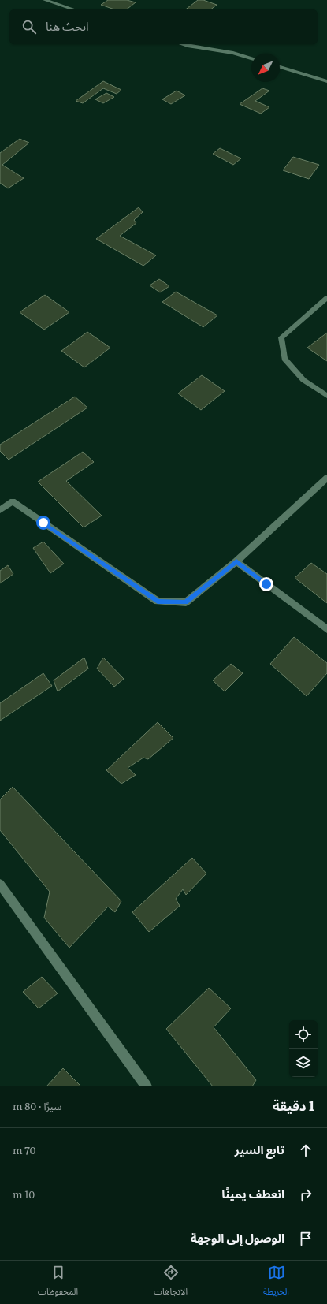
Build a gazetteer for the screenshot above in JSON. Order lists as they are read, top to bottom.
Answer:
{
  "north": "bottom left",
  "page": {
    "search": "ابحث هنا",
    "heading": ["1 دقيقة", "سيرًا · 80 m"],
    "list": [
      ["تابع السير", "70 m"],
      ["انعطف يمينًا", "10 m"],
      "الوصول إلى الوجهة"
    ],
    "nav": ["الخريطة", "الاتجاهات", "المحفوظات"]
  }
}
